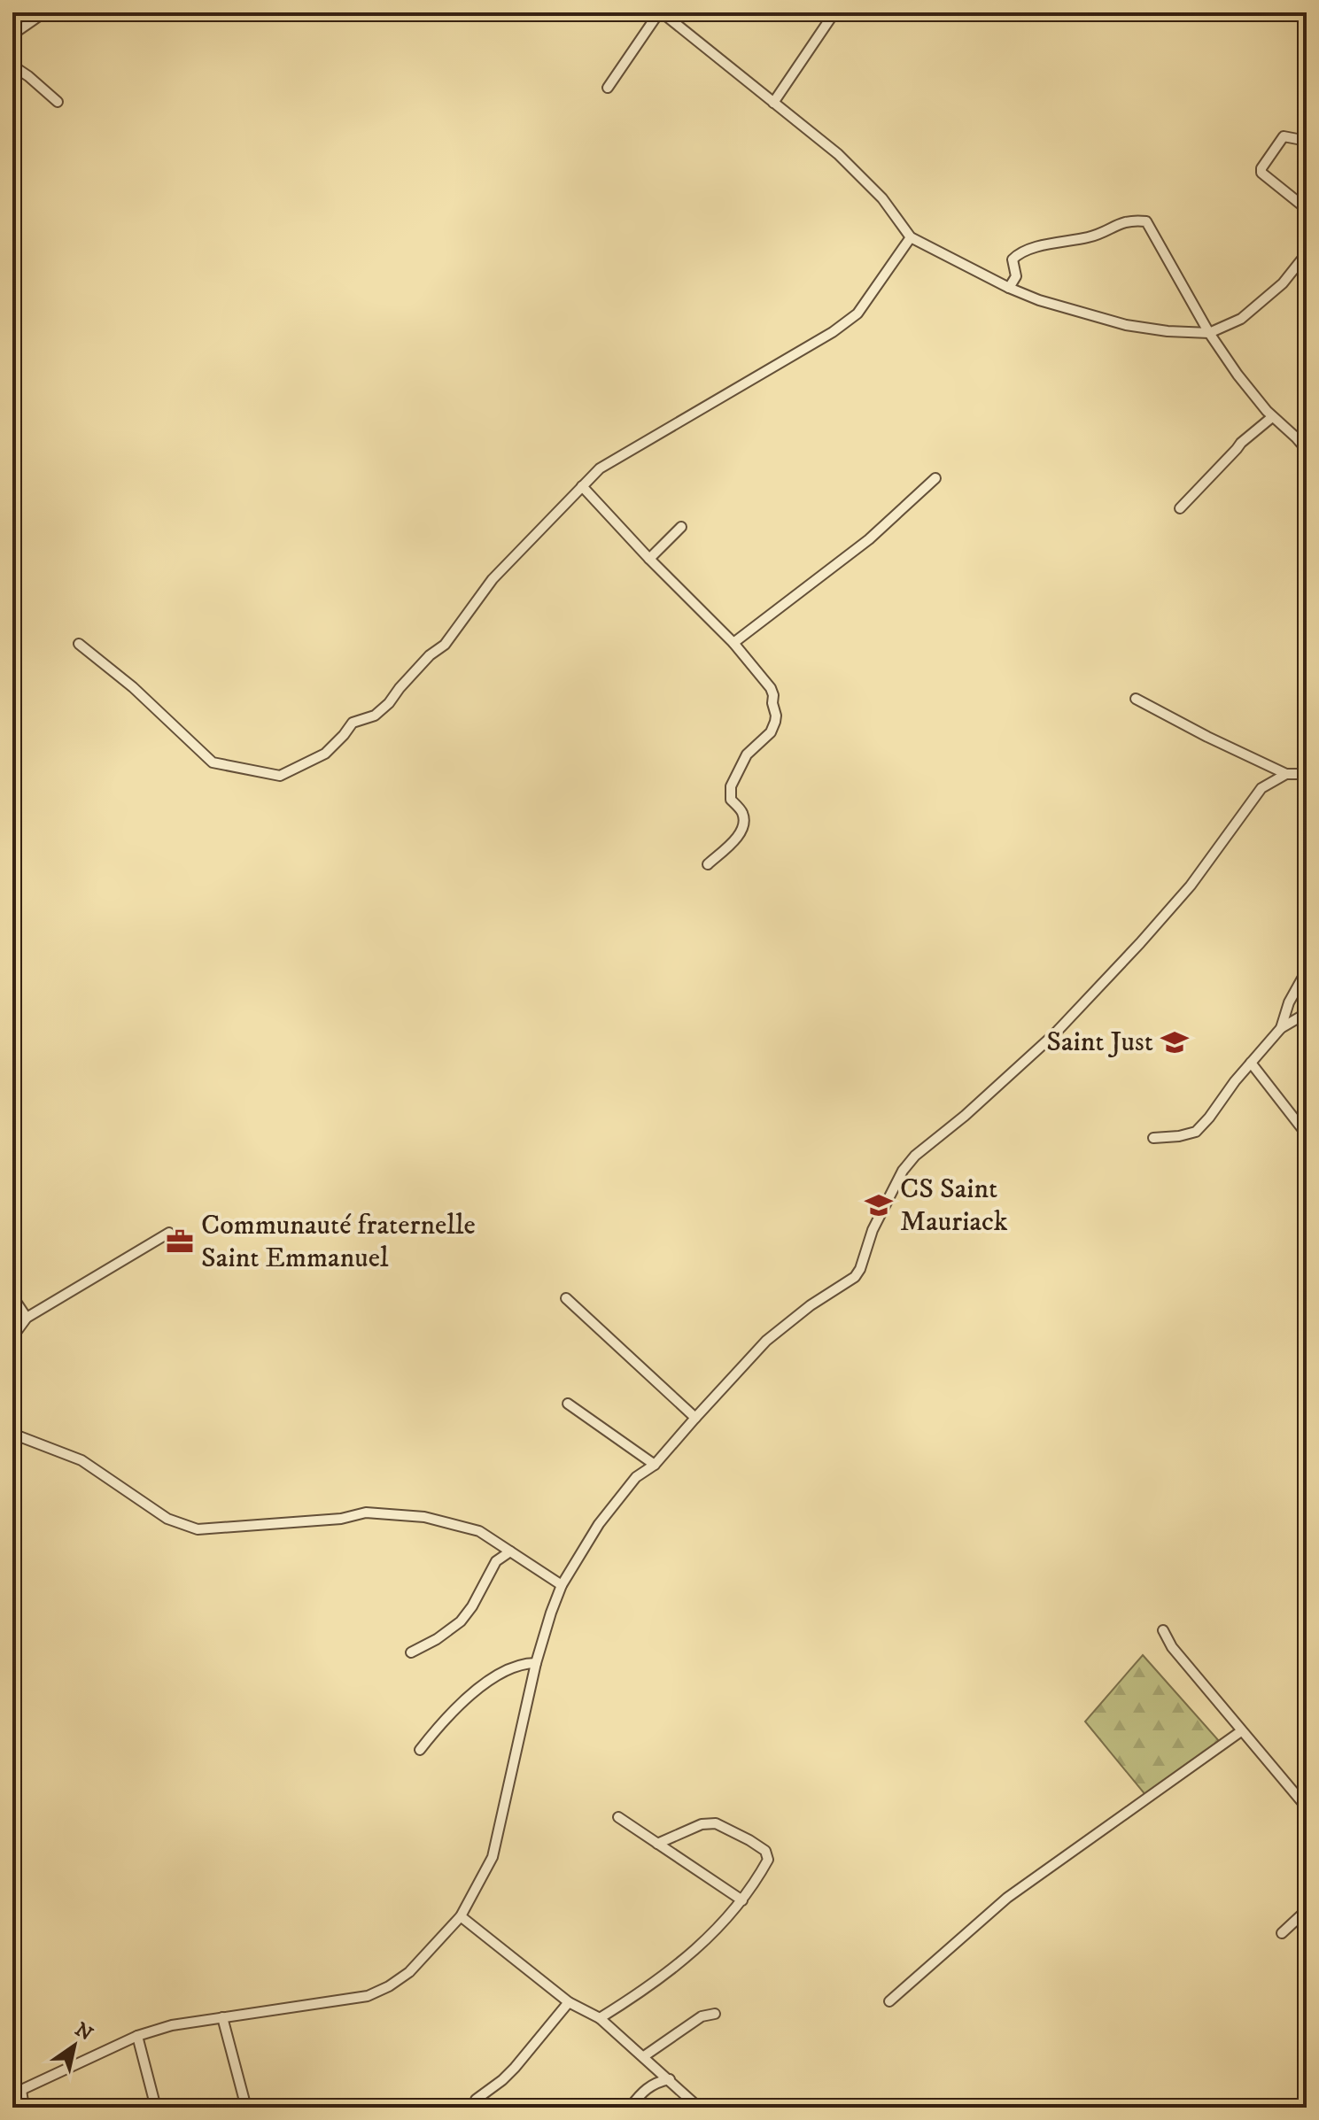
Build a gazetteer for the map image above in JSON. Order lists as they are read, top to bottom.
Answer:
{
  "places": {
    "school or university": ["Saint Just", "CS Saint Mauriack"],
    "office": ["Communauté fraternelle Saint Emmanuel"]
  },
  "north": "top right"
}
